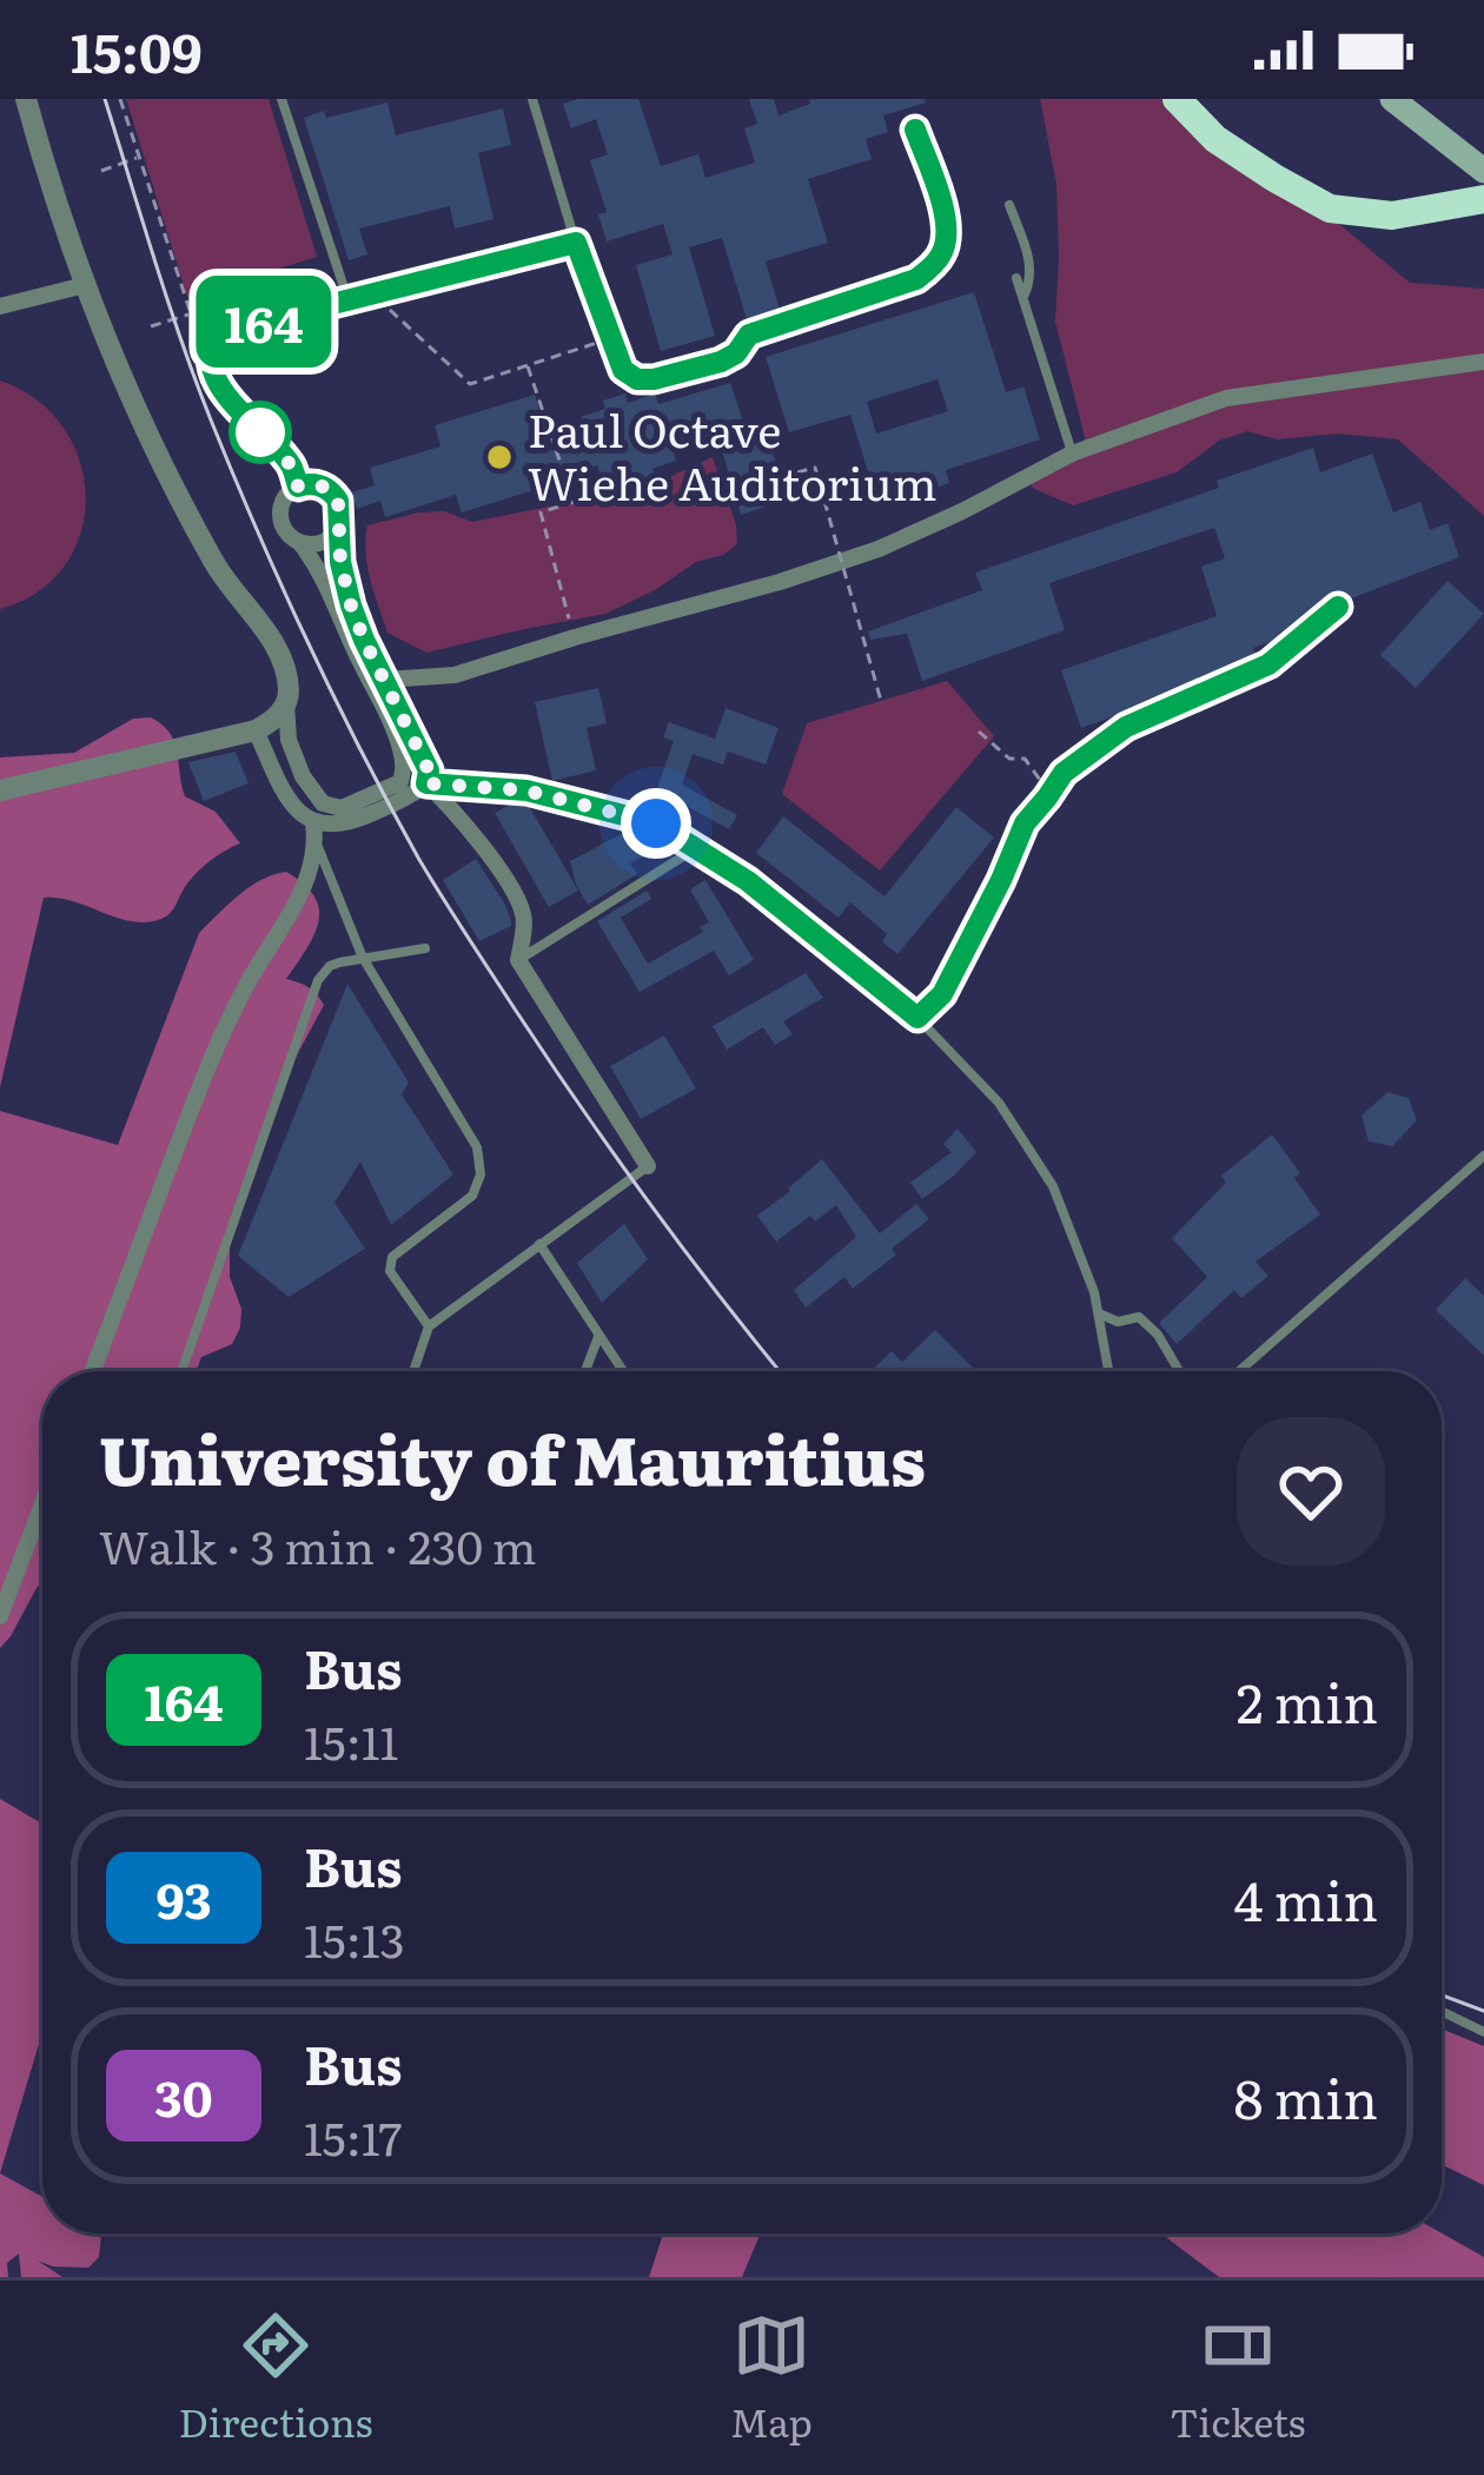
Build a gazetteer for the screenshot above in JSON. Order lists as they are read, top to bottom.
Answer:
{
  "places": ["Paul Octave Wiehe Auditorium"],
  "lines": ["bus line 164"],
  "page": {
    "status": "15:09",
    "on_map": "164",
    "heading": ["University of Mauritius", "Walk · 3 min · 230 m"],
    "list": [
      {
        "mark": "164",
        "name": "Bus",
        "note": "15:11",
        "value": "2 min"
      },
      {
        "mark": "93",
        "name": "Bus",
        "note": "15:13",
        "value": "4 min"
      },
      {
        "mark": "30",
        "name": "Bus",
        "note": "15:17",
        "value": "8 min"
      }
    ],
    "tabs": ["Directions", "Map", "Tickets"]
  }
}
